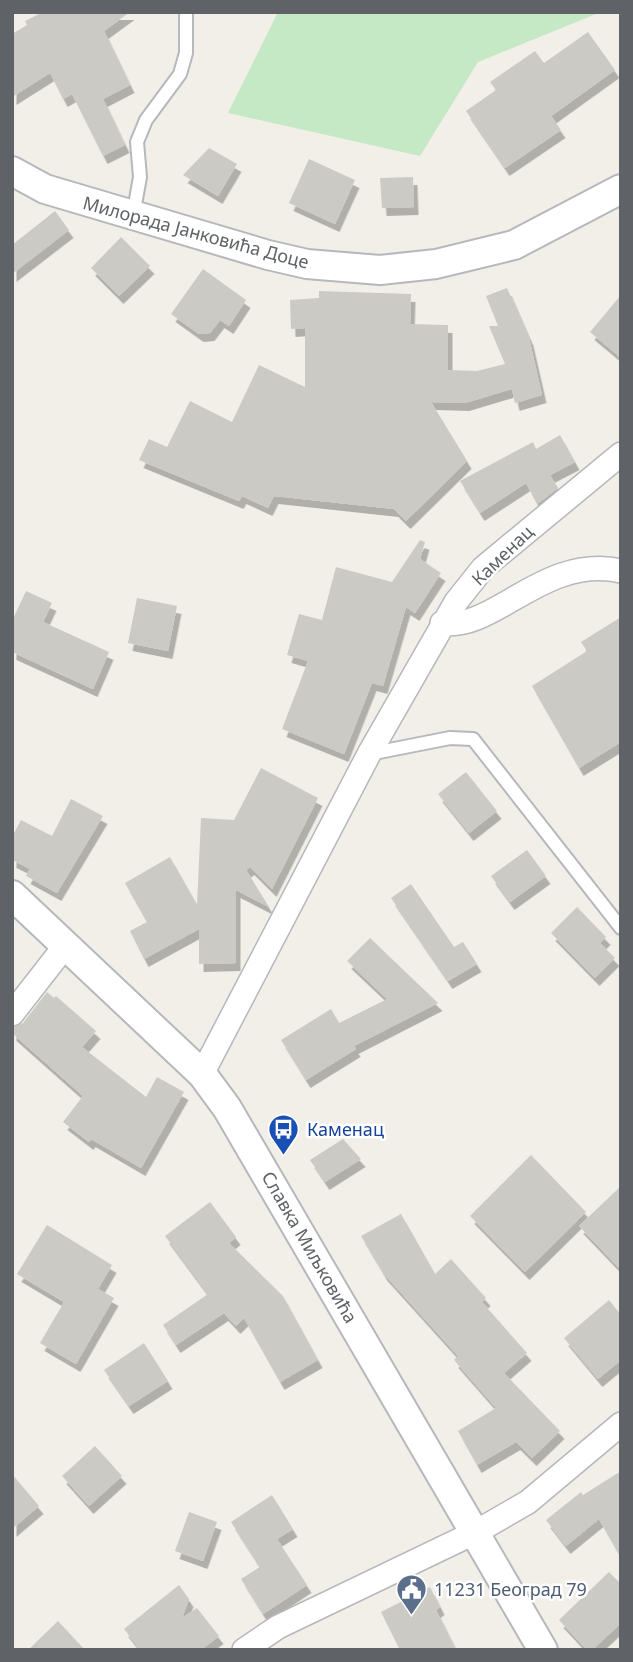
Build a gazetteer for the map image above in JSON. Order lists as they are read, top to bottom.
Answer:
{
  "streets": {
    "street": ["Милорада Јанковића Доце", "Каменац", "Славка Миљковића"]
  },
  "crossings": [
    ["Каменац", "Славка Миљковића"]
  ],
  "places": {
    "bus stop": ["Каменац"],
    "public building": ["11231 Београд 79"]
  }
}
